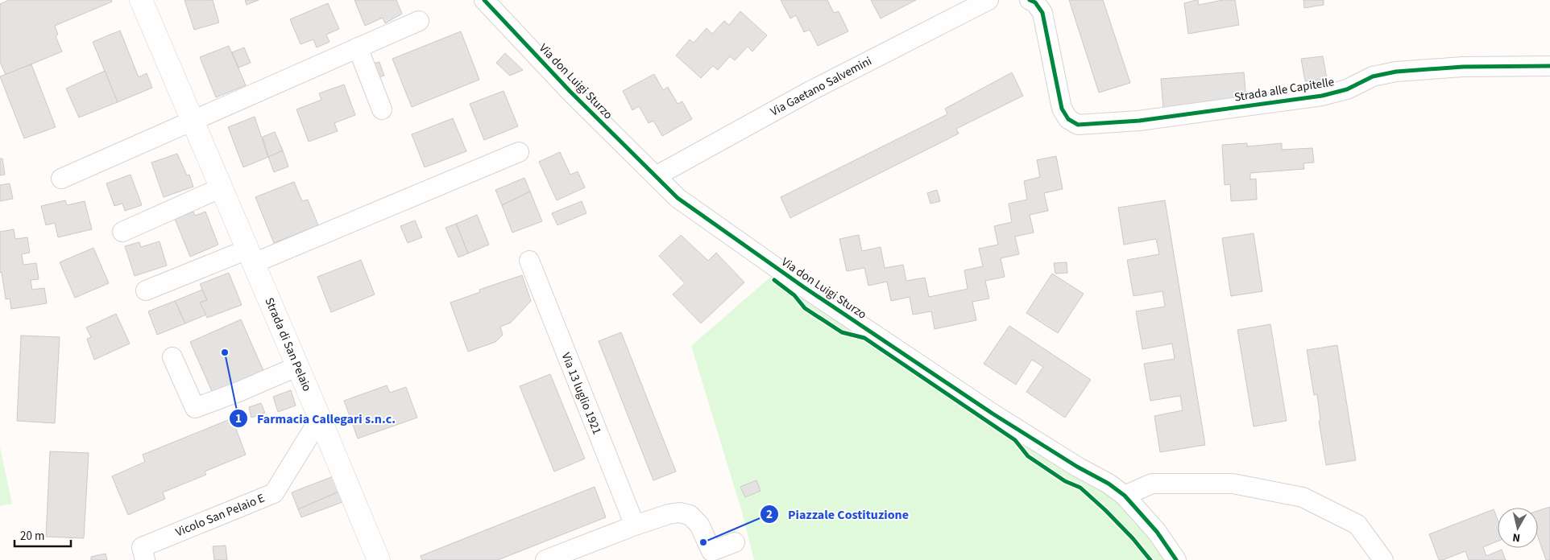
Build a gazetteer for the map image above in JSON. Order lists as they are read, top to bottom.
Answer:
{
  "streets": {
    "main road": ["Strada di San Pelaio"],
    "street": [
      "Via don Luigi Sturzo",
      "Via Gaetano Salvemini",
      "Strada alle Capitelle",
      "Via 13 luglio 1921",
      "Vicolo San Pelaio E"
    ]
  },
  "crossings": [
    ["Via don Luigi Sturzo", "Via Gaetano Salvemini"],
    ["Strada di San Pelaio", "Vicolo San Pelaio E"]
  ],
  "places": ["Farmacia Callegari s.n.c.", "Piazzale Costituzione"],
  "scale_bar": "20 m",
  "north": "bottom"
}
